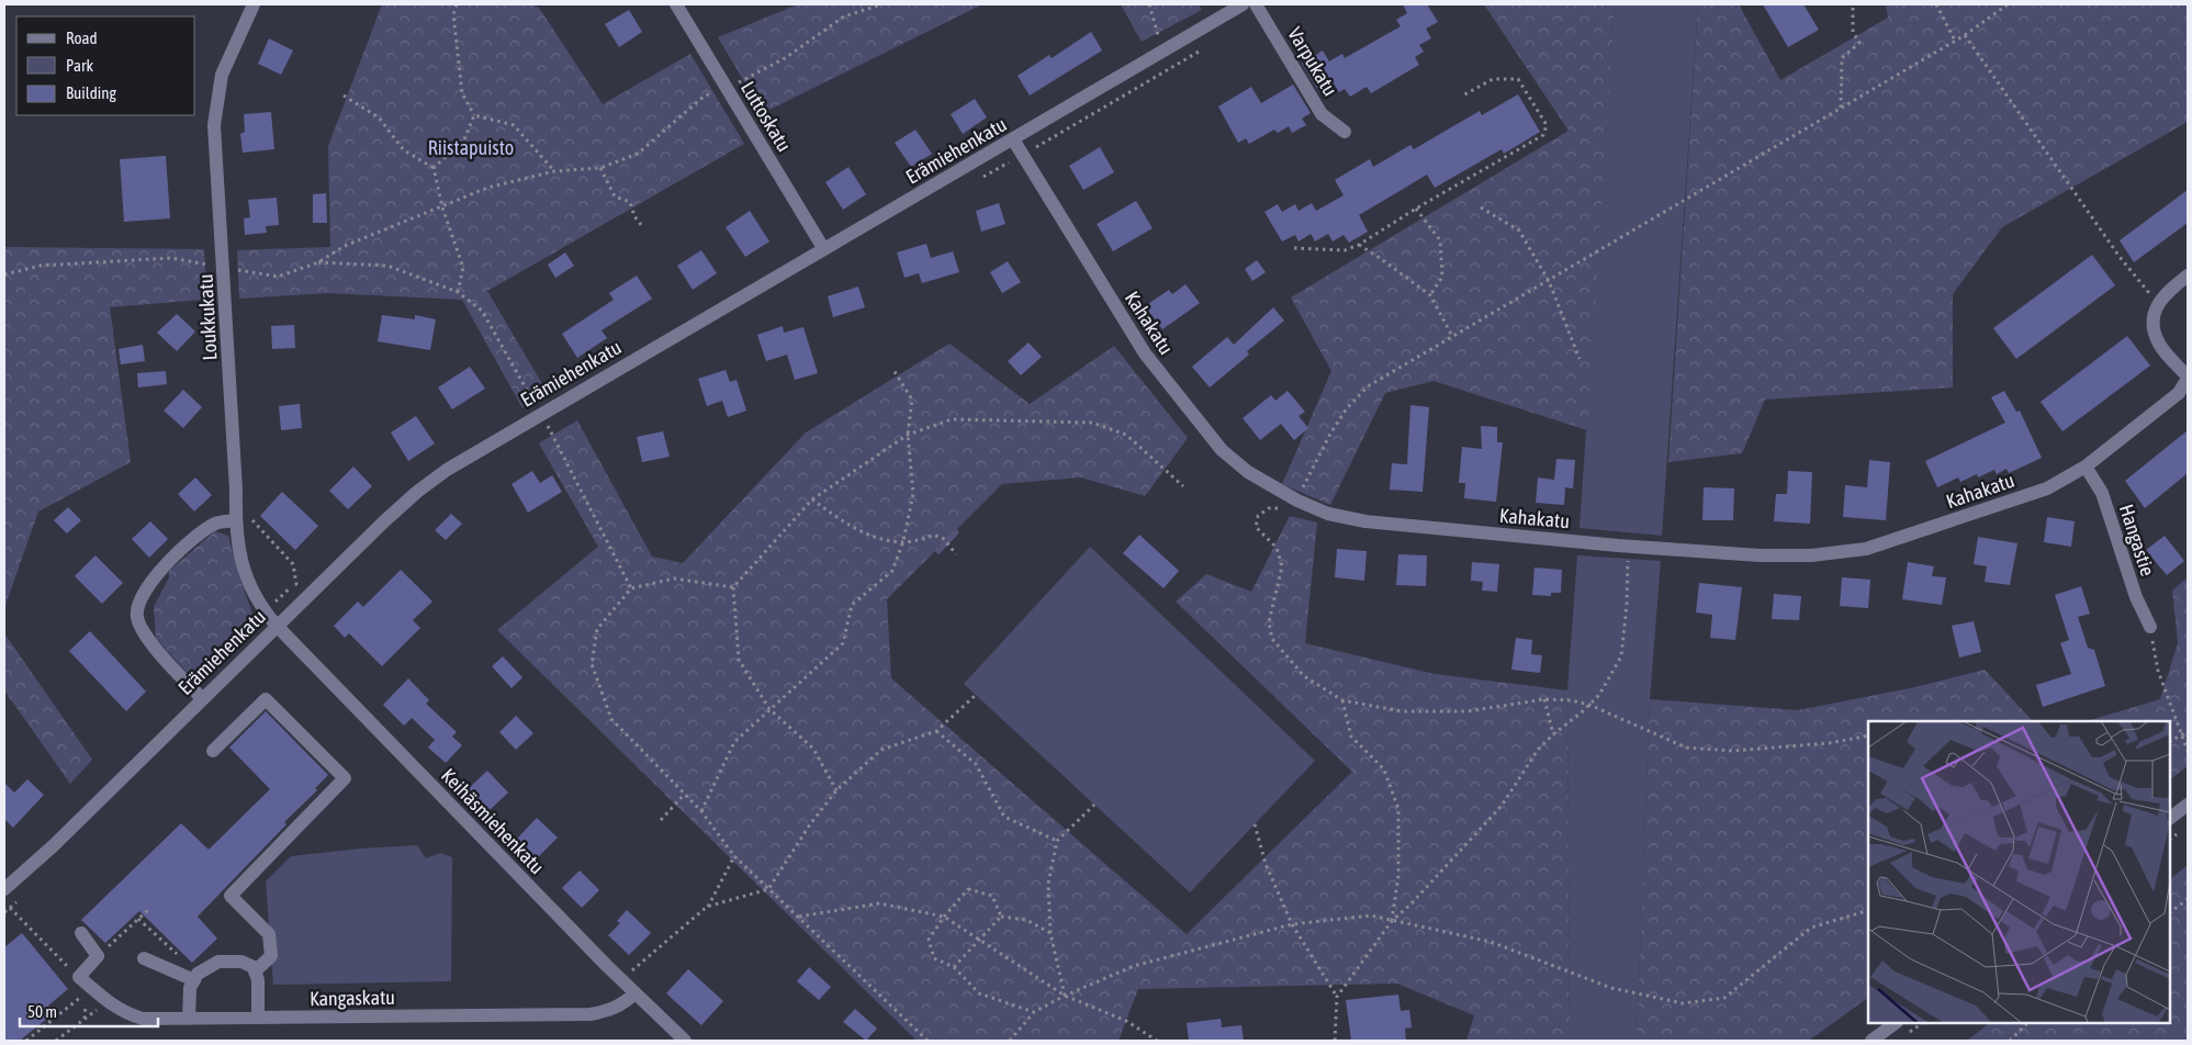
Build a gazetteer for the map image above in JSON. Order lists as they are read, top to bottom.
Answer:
{
  "streets": {
    "street": [
      "Varpukatu",
      "Luttoskatu",
      "Erämiehenkatu",
      "Loukkukatu",
      "Kahakatu",
      "Hangastie",
      "Keihäsmiehenkatu",
      "Kangaskatu"
    ]
  },
  "crossings": [
    ["Luttoskatu", "Erämiehenkatu"],
    ["Erämiehenkatu", "Loukkukatu"],
    ["Erämiehenkatu", "Kahakatu"],
    ["Erämiehenkatu", "Keihäsmiehenkatu"],
    ["Loukkukatu", "Keihäsmiehenkatu"],
    ["Kahakatu", "Hangastie"],
    ["Keihäsmiehenkatu", "Kangaskatu"]
  ],
  "parks": ["Riistapuisto"],
  "legend": ["Road", "Park", "Building"],
  "scale_bar": "50 m"
}
